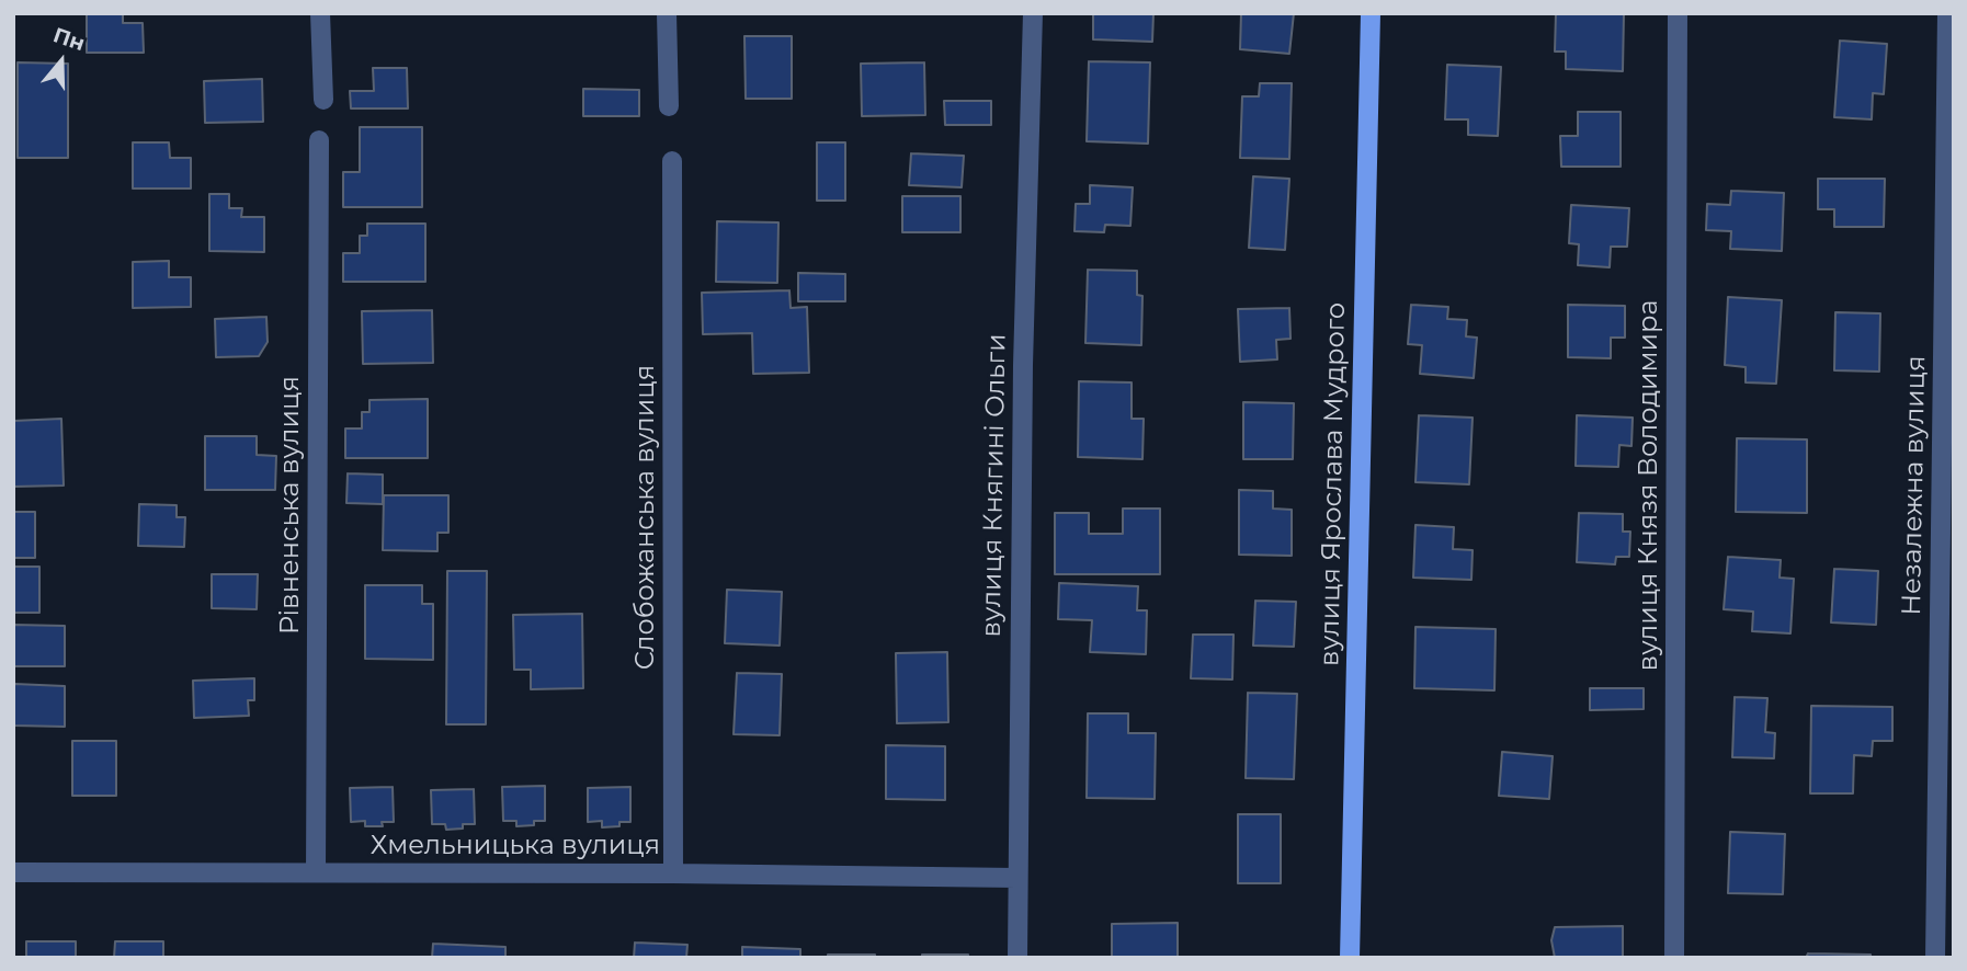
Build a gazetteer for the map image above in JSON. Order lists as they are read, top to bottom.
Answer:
{
  "streets": {
    "main road": ["вулиця Ярослава Мудрого"],
    "street": [
      "вулиця Княгині Ольги",
      "вулиця Князя Володимира",
      "Незалежна вулиця",
      "Рівненська вулиця",
      "Слобожанська вулиця",
      "Хмельницька вулиця"
    ]
  },
  "crossings": [
    ["вулиця Княгині Ольги", "Хмельницька вулиця"],
    ["Рівненська вулиця", "Хмельницька вулиця"],
    ["Слобожанська вулиця", "Хмельницька вулиця"]
  ],
  "north": "top"
}
